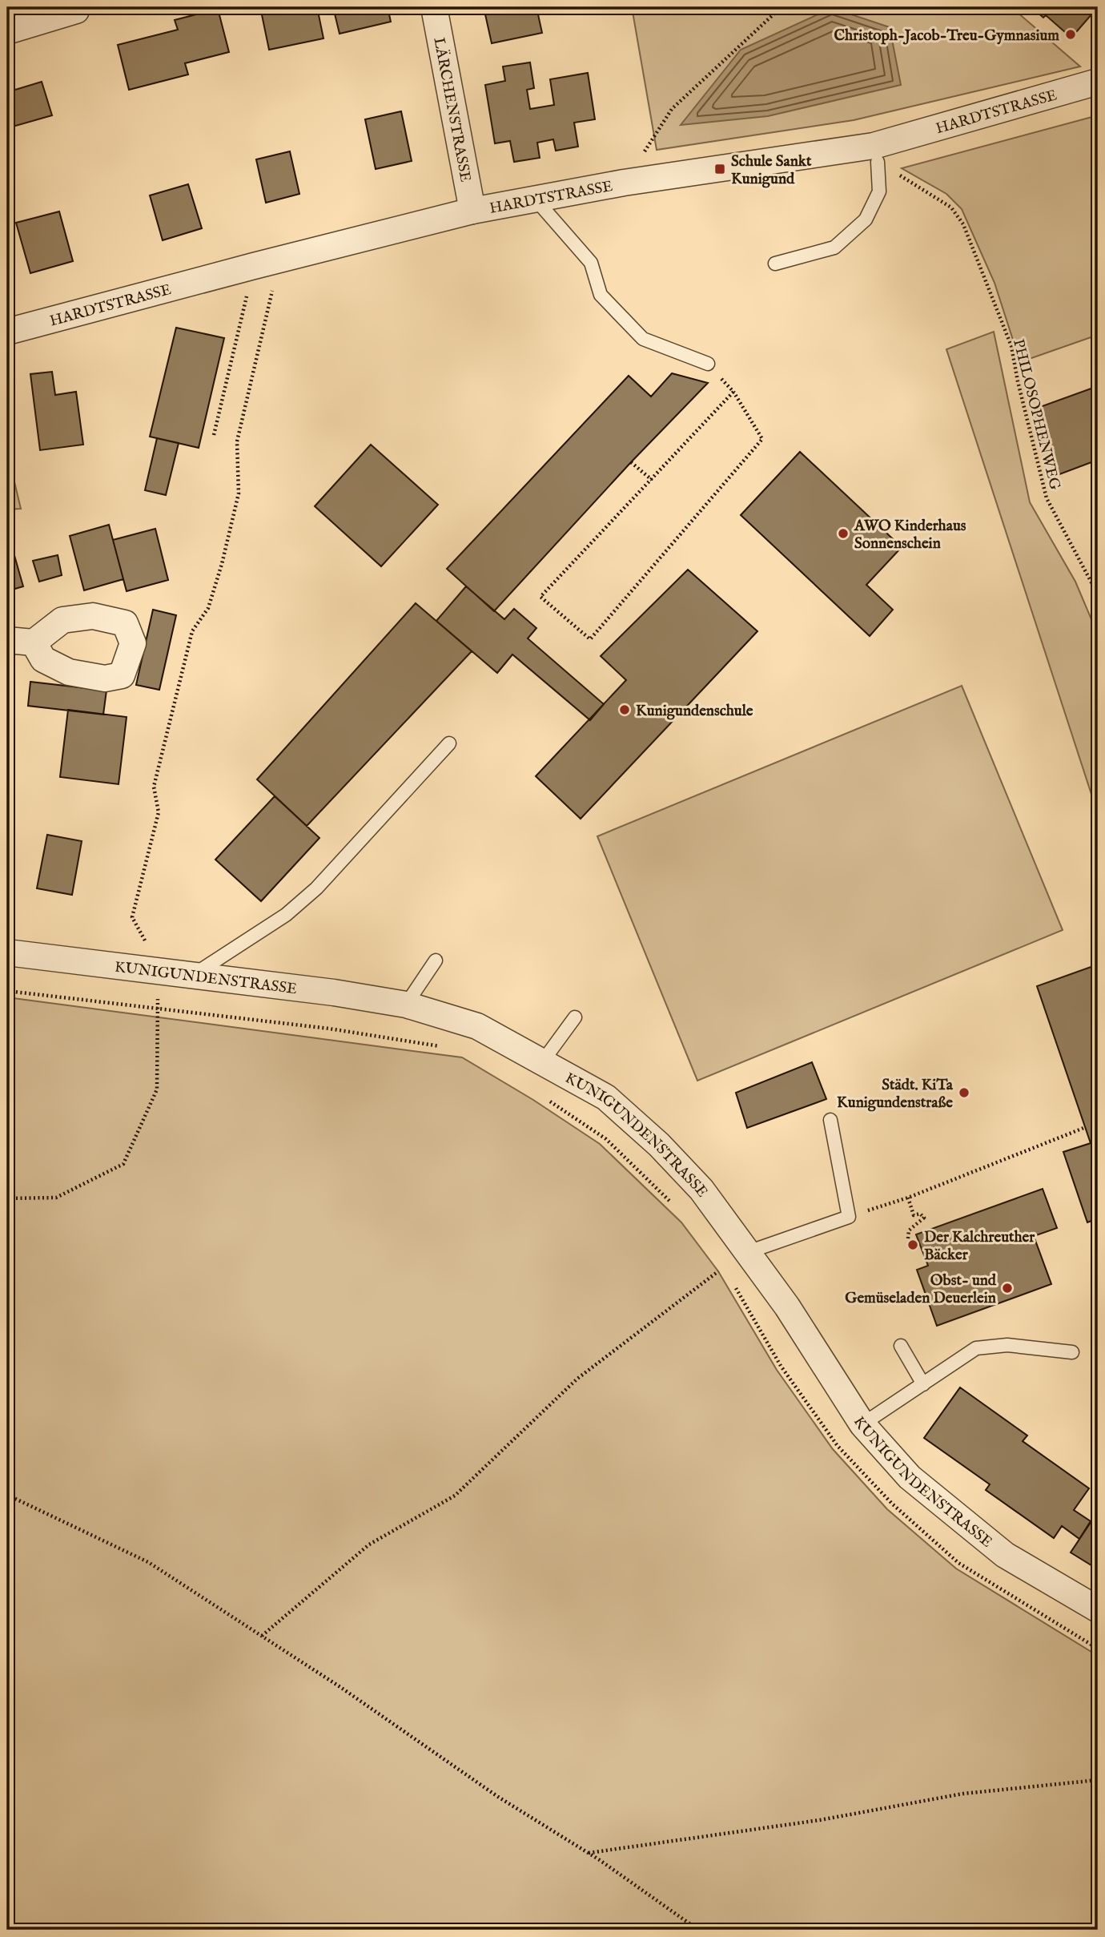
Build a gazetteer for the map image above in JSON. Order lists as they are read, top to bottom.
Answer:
{
  "streets": {
    "street": ["LÄRCHENSTRASSE", "HARDTSTRASSE", "KUNIGUNDENSTRASSE"],
    "path": ["PHILOSOPHENWEG"]
  },
  "crossings": [
    ["LÄRCHENSTRASSE", "HARDTSTRASSE"]
  ],
  "places": {
    "other": [
      "Christoph-Jacob-Treu-Gymnasium",
      "AWO Kinderhaus Sonnenschein",
      "Kunigundenschule",
      "Städt. KiTa Kunigundenstraße",
      "Der Kalchreuther Bäcker",
      "Obst- und Gemüseladen Deuerlein"
    ],
    "transit": ["Schule Sankt Kunigund"]
  }
}
